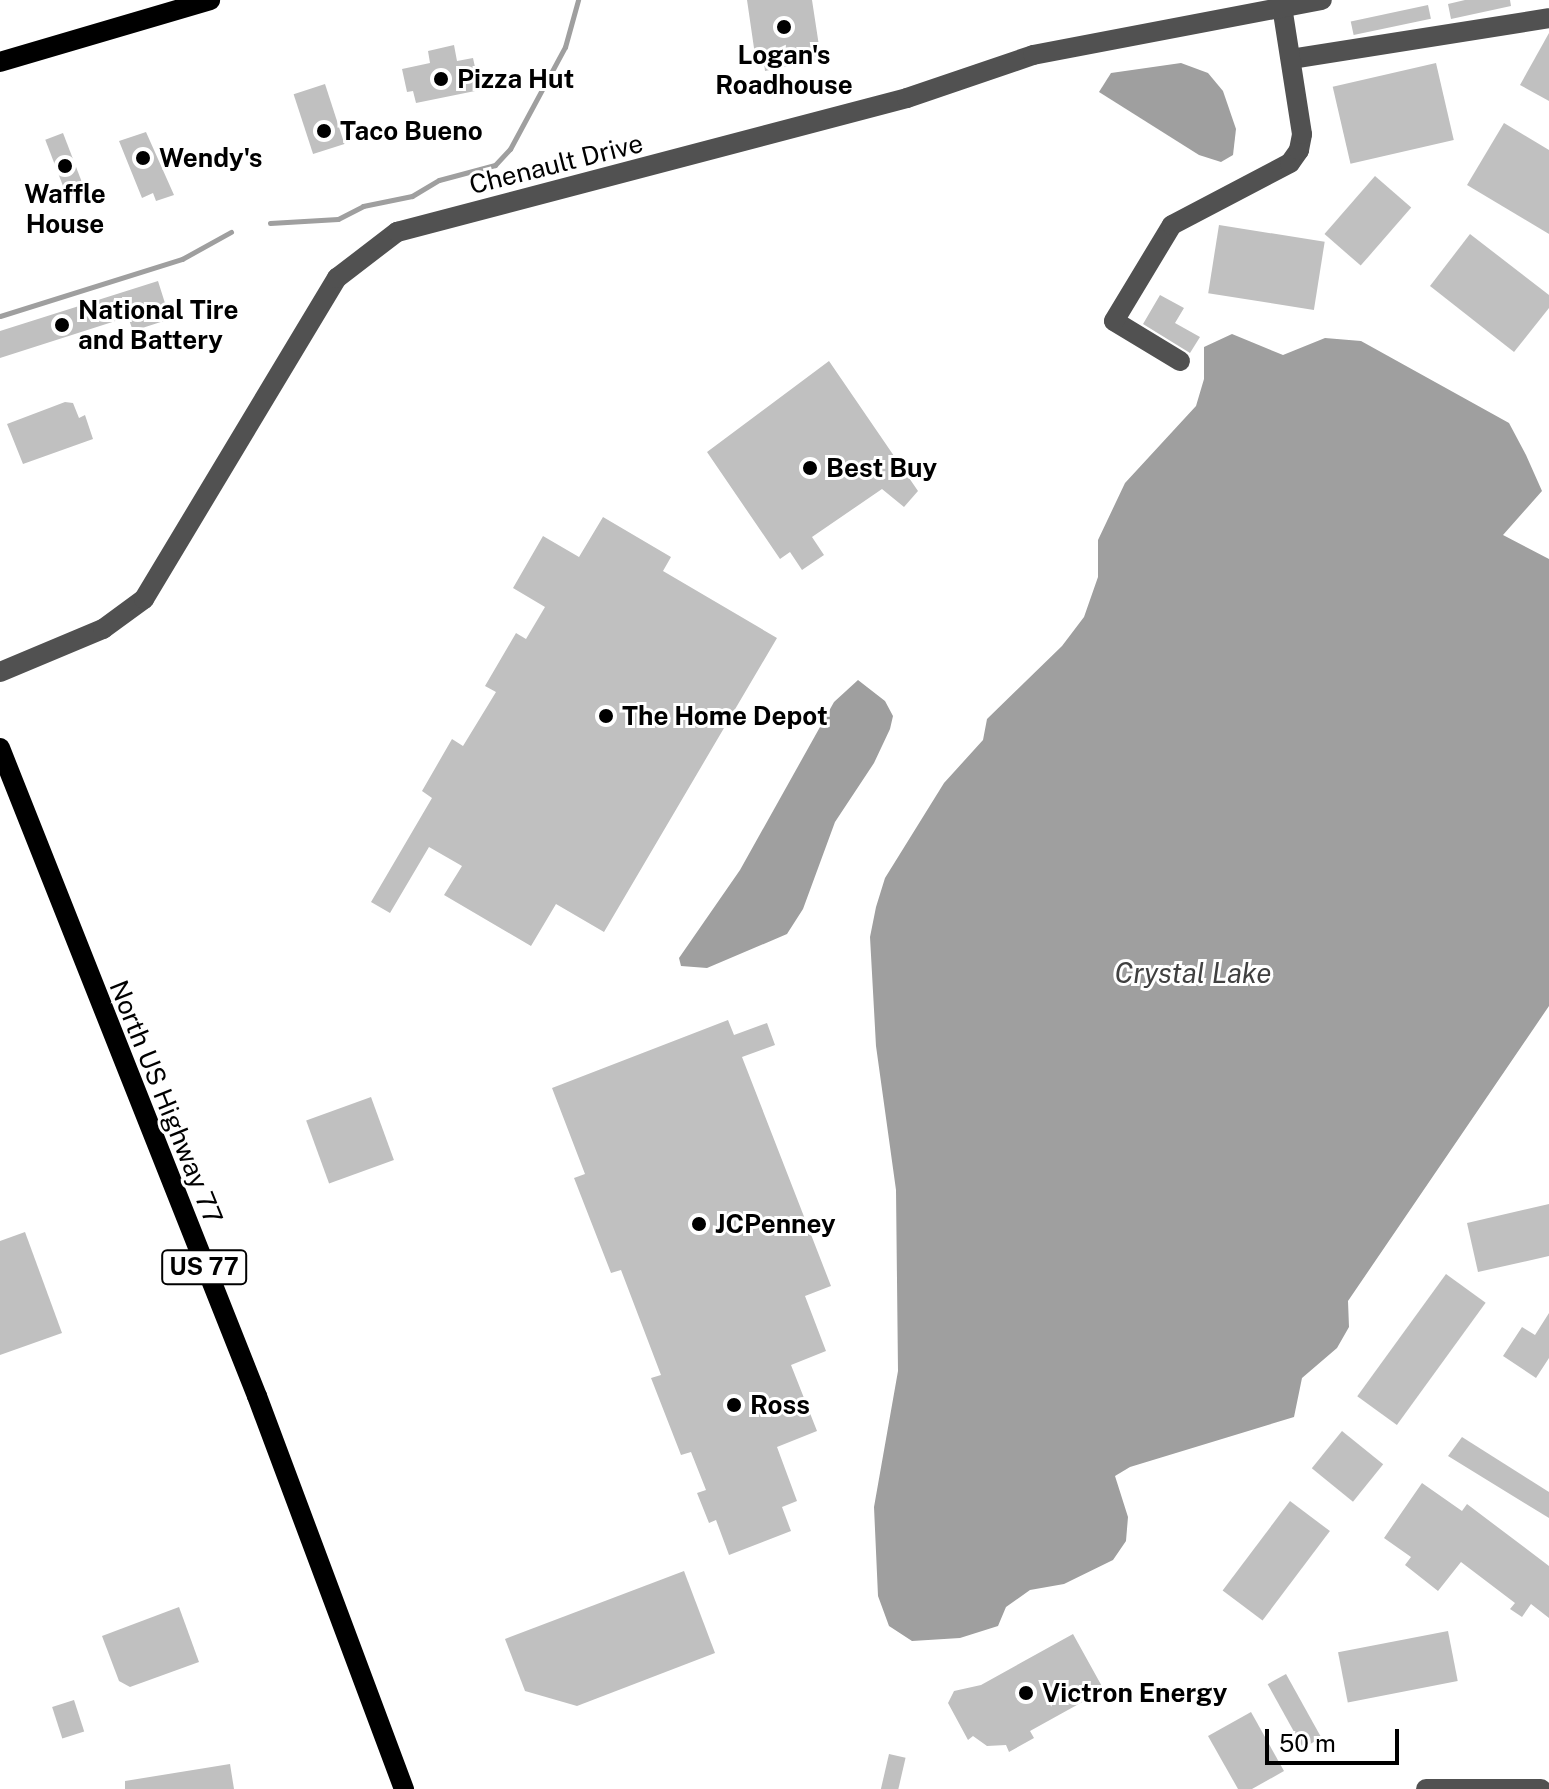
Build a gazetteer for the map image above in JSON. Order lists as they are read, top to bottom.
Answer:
{
  "streets": {
    "main road": ["North US Highway 77", "US 77"],
    "street": ["Chenault Drive"]
  },
  "water": ["Crystal Lake"],
  "places": [
    "Logan's Roadhouse",
    "Pizza Hut",
    "Taco Bueno",
    "Wendy's",
    "Waffle House",
    "National Tire and Battery",
    "Best Buy",
    "The Home Depot",
    "JCPenney",
    "Ross",
    "Victron Energy"
  ],
  "scale_bar": "50 m"
}
